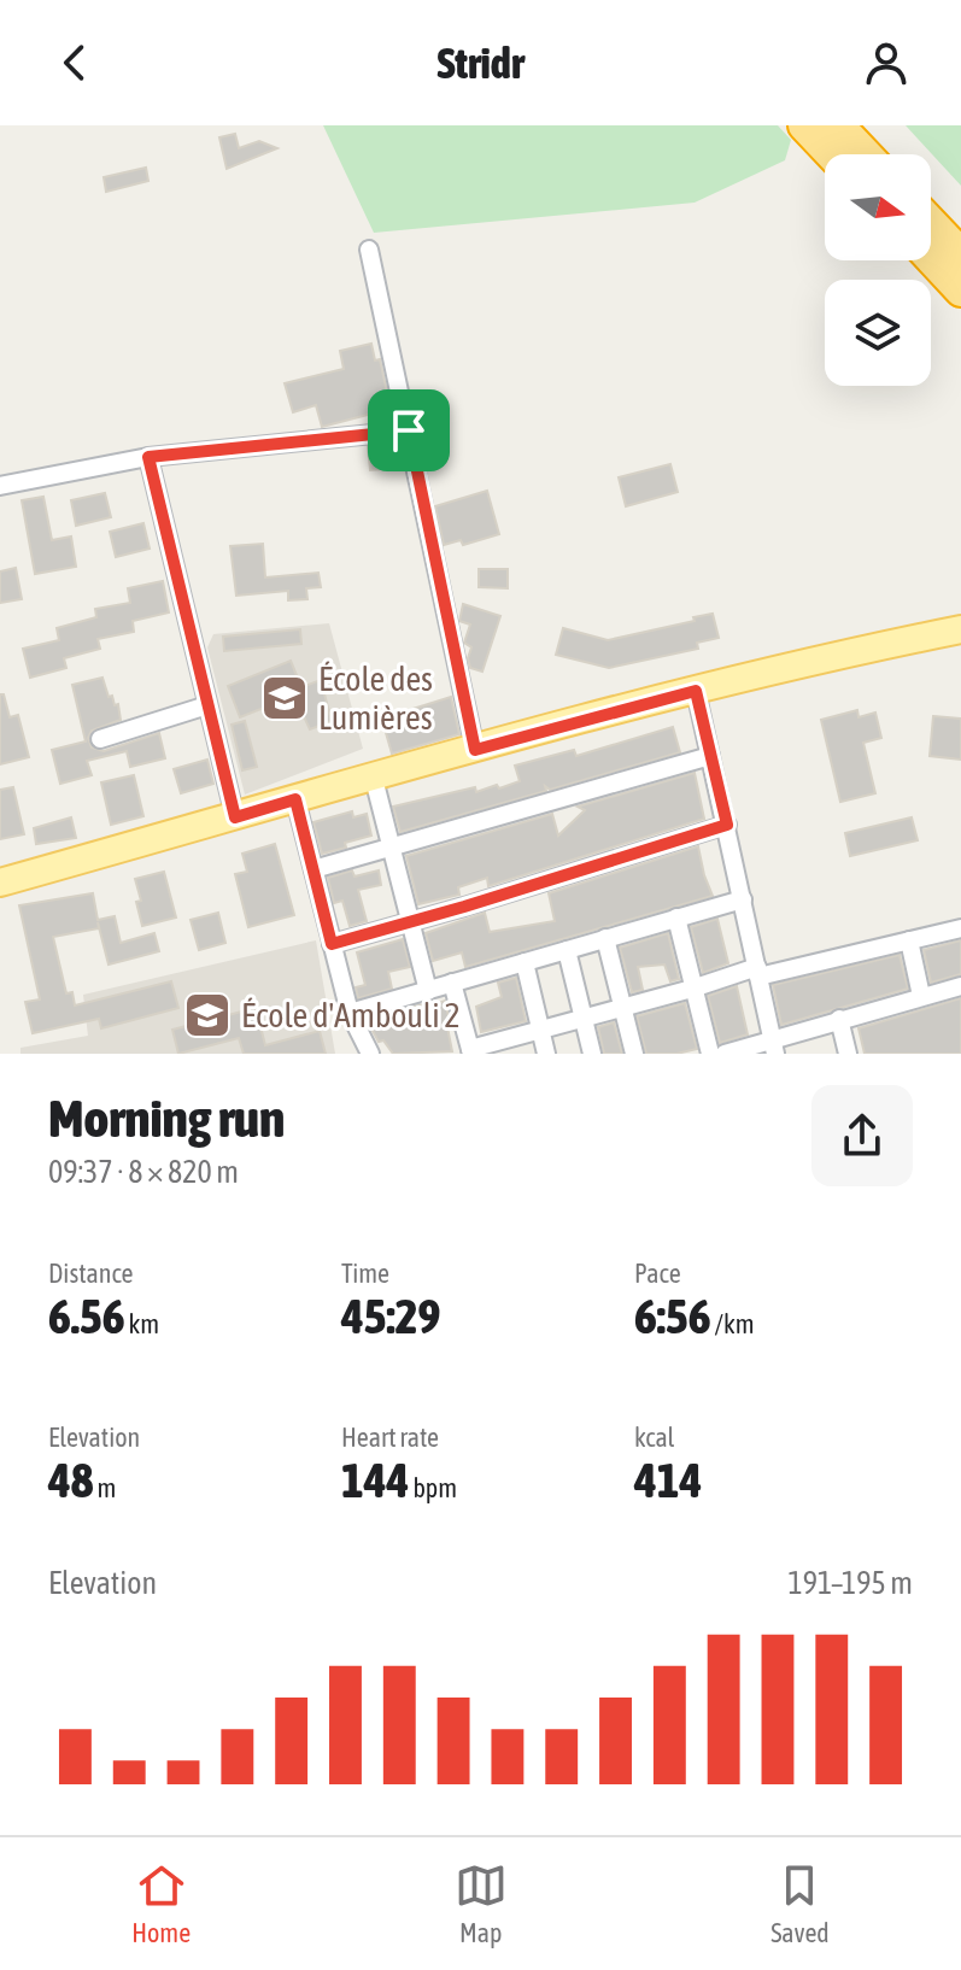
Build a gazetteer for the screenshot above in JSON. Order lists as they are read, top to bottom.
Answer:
{
  "places": {
    "school or university": ["École des Lumières", "École d'Ambouli 2"]
  },
  "north": "right",
  "page": {
    "header": "Stridr",
    "heading": ["Morning run", "09:37 · 8 × 820 m"],
    "stats": [
      ["Distance", "6.56 km"],
      ["Time", "45:29"],
      ["Pace", "6:56 /km"],
      ["Elevation", "48 m"],
      ["Heart rate", "144 bpm"],
      ["kcal", "414"]
    ],
    "chart": ["Elevation", "191–195 m"],
    "tabs": ["Home", "Map", "Saved"]
  }
}
